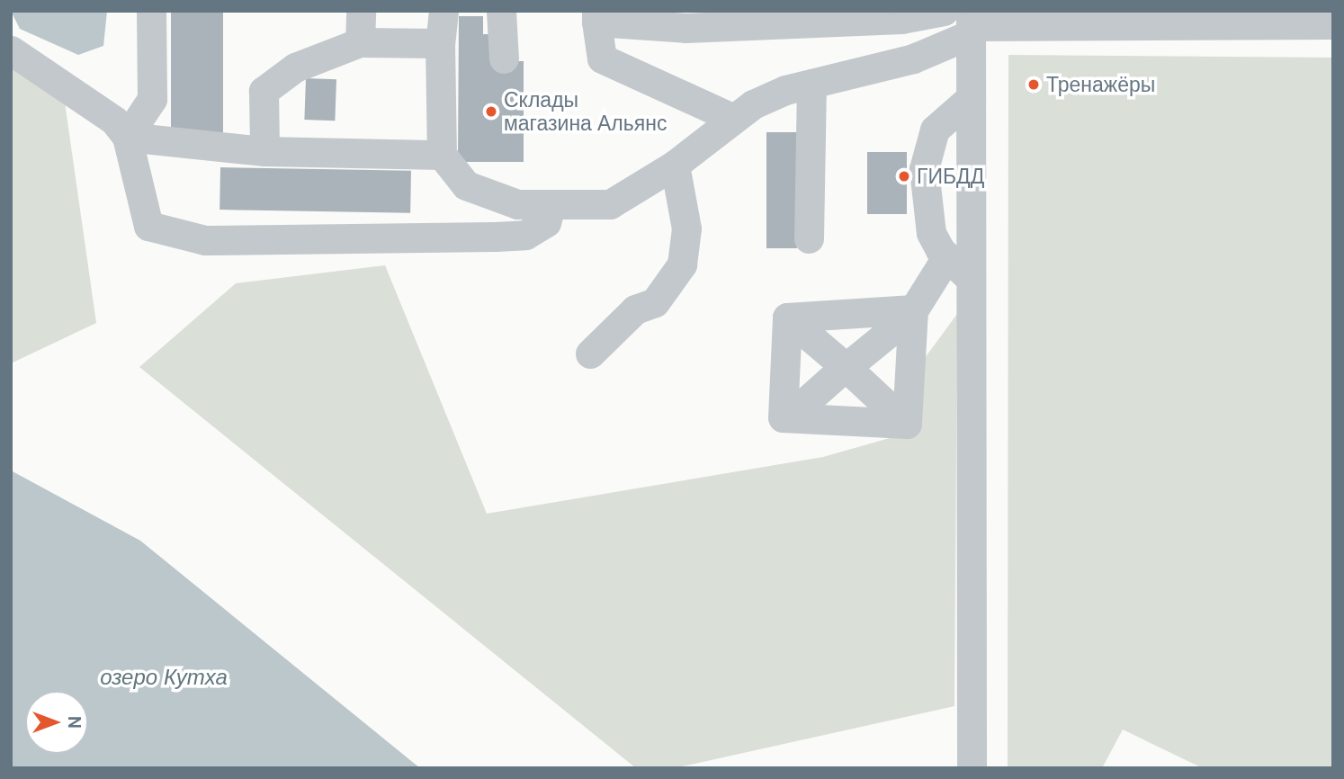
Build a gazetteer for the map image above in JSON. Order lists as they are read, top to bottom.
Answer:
{
  "water": ["озеро Кутха"],
  "places": ["Тренажёры", "Склады магазина Альянс", "ГИБДД"],
  "north": "right"
}
